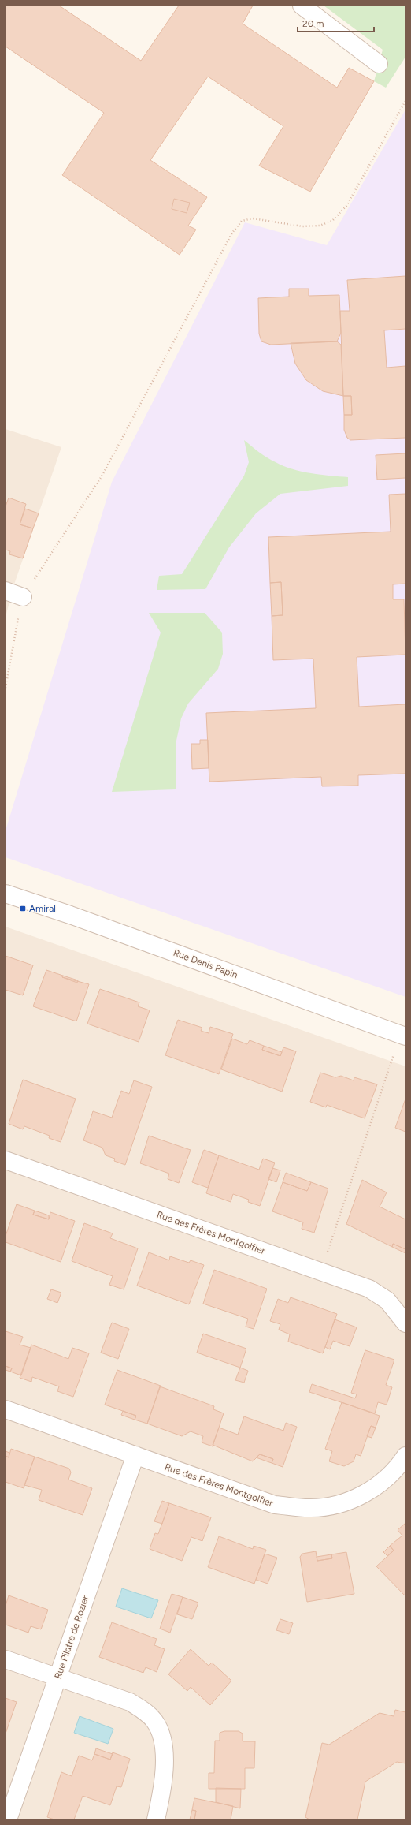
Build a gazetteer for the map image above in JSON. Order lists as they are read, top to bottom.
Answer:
{
  "streets": {
    "street": ["Rue Denis Papin", "Rue des Frères Montgolfier", "Rue Pilatre de Rozier"]
  },
  "crossings": [
    ["Rue des Frères Montgolfier", "Rue Pilatre de Rozier"]
  ],
  "places": {
    "transit": ["Amiral"]
  },
  "scale_bar": "20 m"
}
